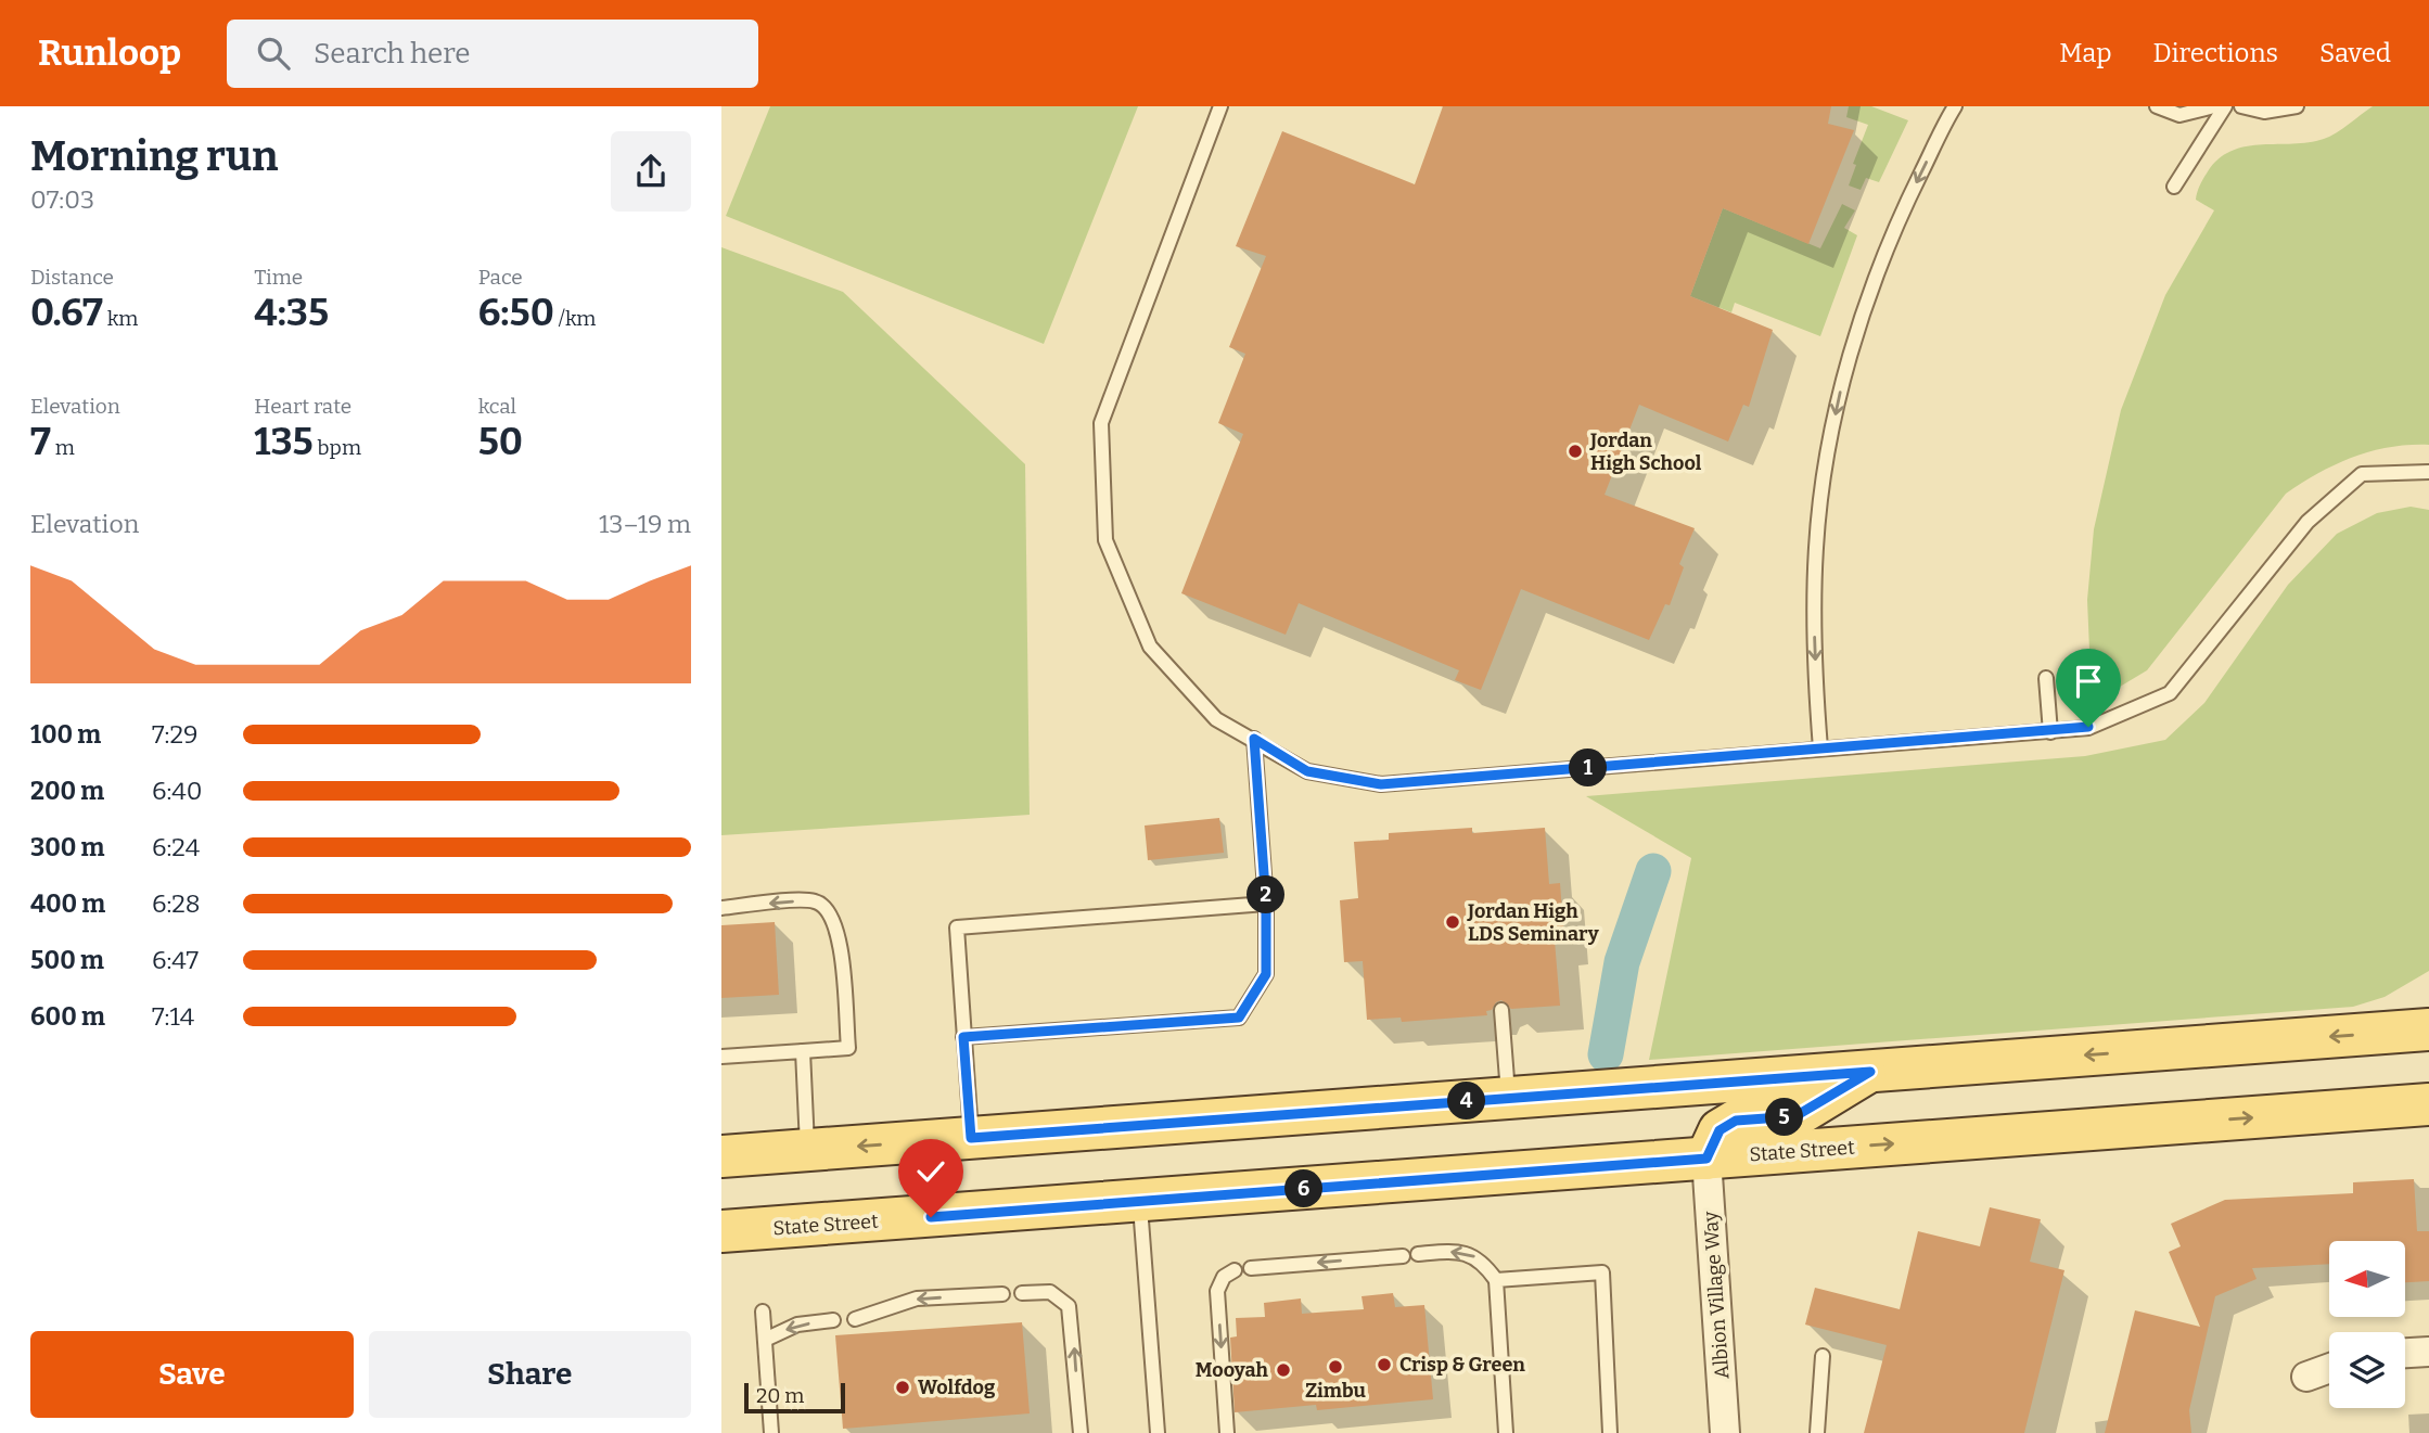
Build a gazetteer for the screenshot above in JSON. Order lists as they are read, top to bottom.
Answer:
{
  "streets": {
    "main road": ["State Street"],
    "street": ["Albion Village Way"]
  },
  "crossings": [
    ["State Street", "Albion Village Way"]
  ],
  "places": [
    "Jordan High School",
    "Jordan High LDS Seminary",
    "Crisp & Green",
    "Zimbu",
    "Mooyah",
    "Wolfdog"
  ],
  "scale_bar": "20 m",
  "north": "left",
  "page": {
    "header": "Runloop",
    "search": "Search here",
    "nav": ["Map", "Directions", "Saved"],
    "heading": ["Morning run", "07:03"],
    "stats": [
      ["Distance", "0.67 km"],
      ["Time", "4:35"],
      ["Pace", "6:50 /km"],
      ["Elevation", "7 m"],
      ["Heart rate", "135 bpm"],
      ["kcal", "50"]
    ],
    "chart": ["Elevation", "13–19 m"],
    "list": [
      {
        "name": "100 m",
        "note": "7:29"
      },
      {
        "name": "200 m",
        "note": "6:40"
      },
      {
        "name": "300 m",
        "note": "6:24"
      },
      {
        "name": "400 m",
        "note": "6:28"
      },
      {
        "name": "500 m",
        "note": "6:47"
      },
      {
        "name": "600 m",
        "note": "7:14"
      }
    ],
    "pins": [
      "1",
      "2",
      "4",
      "5",
      "6"
    ],
    "buttons": ["Save", "Share"],
    "scale": "20 m"
  }
}
